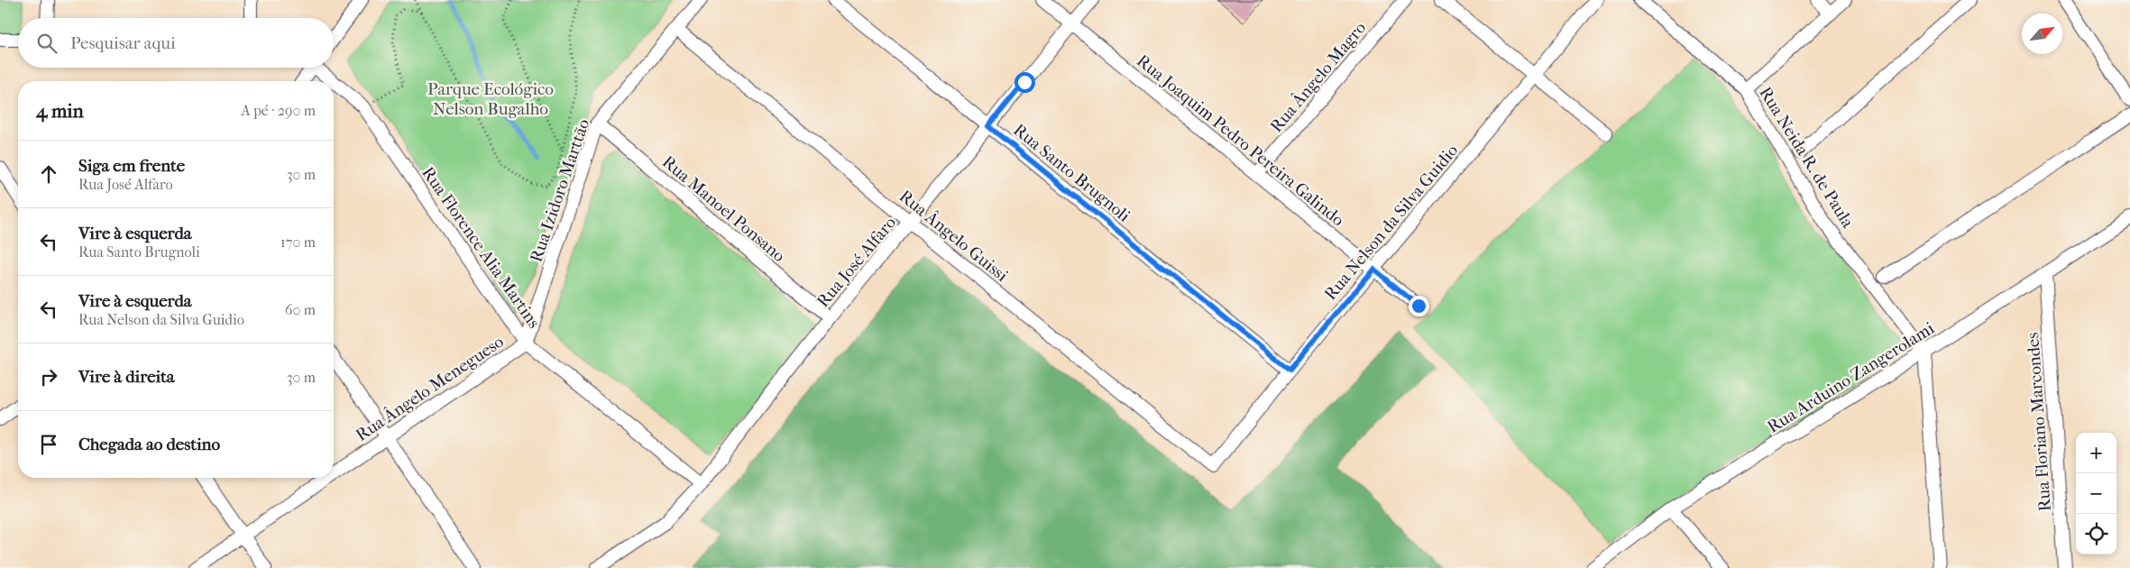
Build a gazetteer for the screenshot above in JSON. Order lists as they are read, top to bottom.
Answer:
{
  "streets": {
    "street": [
      "Rua Ângelo Magro",
      "Rua Joaquim Pedro Pereira Galindo",
      "Rua Neida R. de Paula",
      "Rua Santo Brugnoli",
      "Rua Izidoro Marttão",
      "Rua Manoel Ponsano",
      "Rua Nelson da Silva Guidio",
      "Rua Ângelo Guissi",
      "Rua Florence Alia Martins",
      "Rua José Alfaro",
      "Rua Arduino Zangerolami",
      "Rua Ângelo Menegueso",
      "Rua Floriano Marcondes"
    ]
  },
  "crossings": [
    ["Rua Ângelo Magro", "Rua Joaquim Pedro Pereira Galindo"],
    ["Rua Joaquim Pedro Pereira Galindo", "Rua Nelson da Silva Guidio"],
    ["Rua Joaquim Pedro Pereira Galindo", "Rua José Alfaro"],
    ["Rua Neida R. de Paula", "Rua Arduino Zangerolami"],
    ["Rua Santo Brugnoli", "Rua Nelson da Silva Guidio"],
    ["Rua Santo Brugnoli", "Rua José Alfaro"],
    ["Rua Izidoro Marttão", "Rua Manoel Ponsano"],
    ["Rua Izidoro Marttão", "Rua Ângelo Guissi"],
    ["Rua Izidoro Marttão", "Rua Florence Alia Martins"],
    ["Rua Izidoro Marttão", "Rua Ângelo Menegueso"],
    ["Rua Manoel Ponsano", "Rua José Alfaro"],
    ["Rua Nelson da Silva Guidio", "Rua Ângelo Guissi"],
    ["Rua Ângelo Guissi", "Rua José Alfaro"],
    ["Rua Florence Alia Martins", "Rua José Alfaro"],
    ["Rua Florence Alia Martins", "Rua Ângelo Menegueso"],
    ["Rua Arduino Zangerolami", "Rua Floriano Marcondes"]
  ],
  "parks": ["Parque Ecológico Nelson Bugalho"],
  "north": "top right",
  "page": {
    "search": "Pesquisar aqui",
    "heading": ["4 min", "A pé · 290 m"],
    "list": [
      ["Siga em frente", "Rua José Alfaro", "30 m"],
      ["Vire à esquerda", "Rua Santo Brugnoli", "170 m"],
      ["Vire à esquerda", "Rua Nelson da Silva Guidio", "60 m"],
      ["Vire à direita", "30 m"],
      "Chegada ao destino"
    ],
    "map_buttons": ["+", "−"]
  }
}
